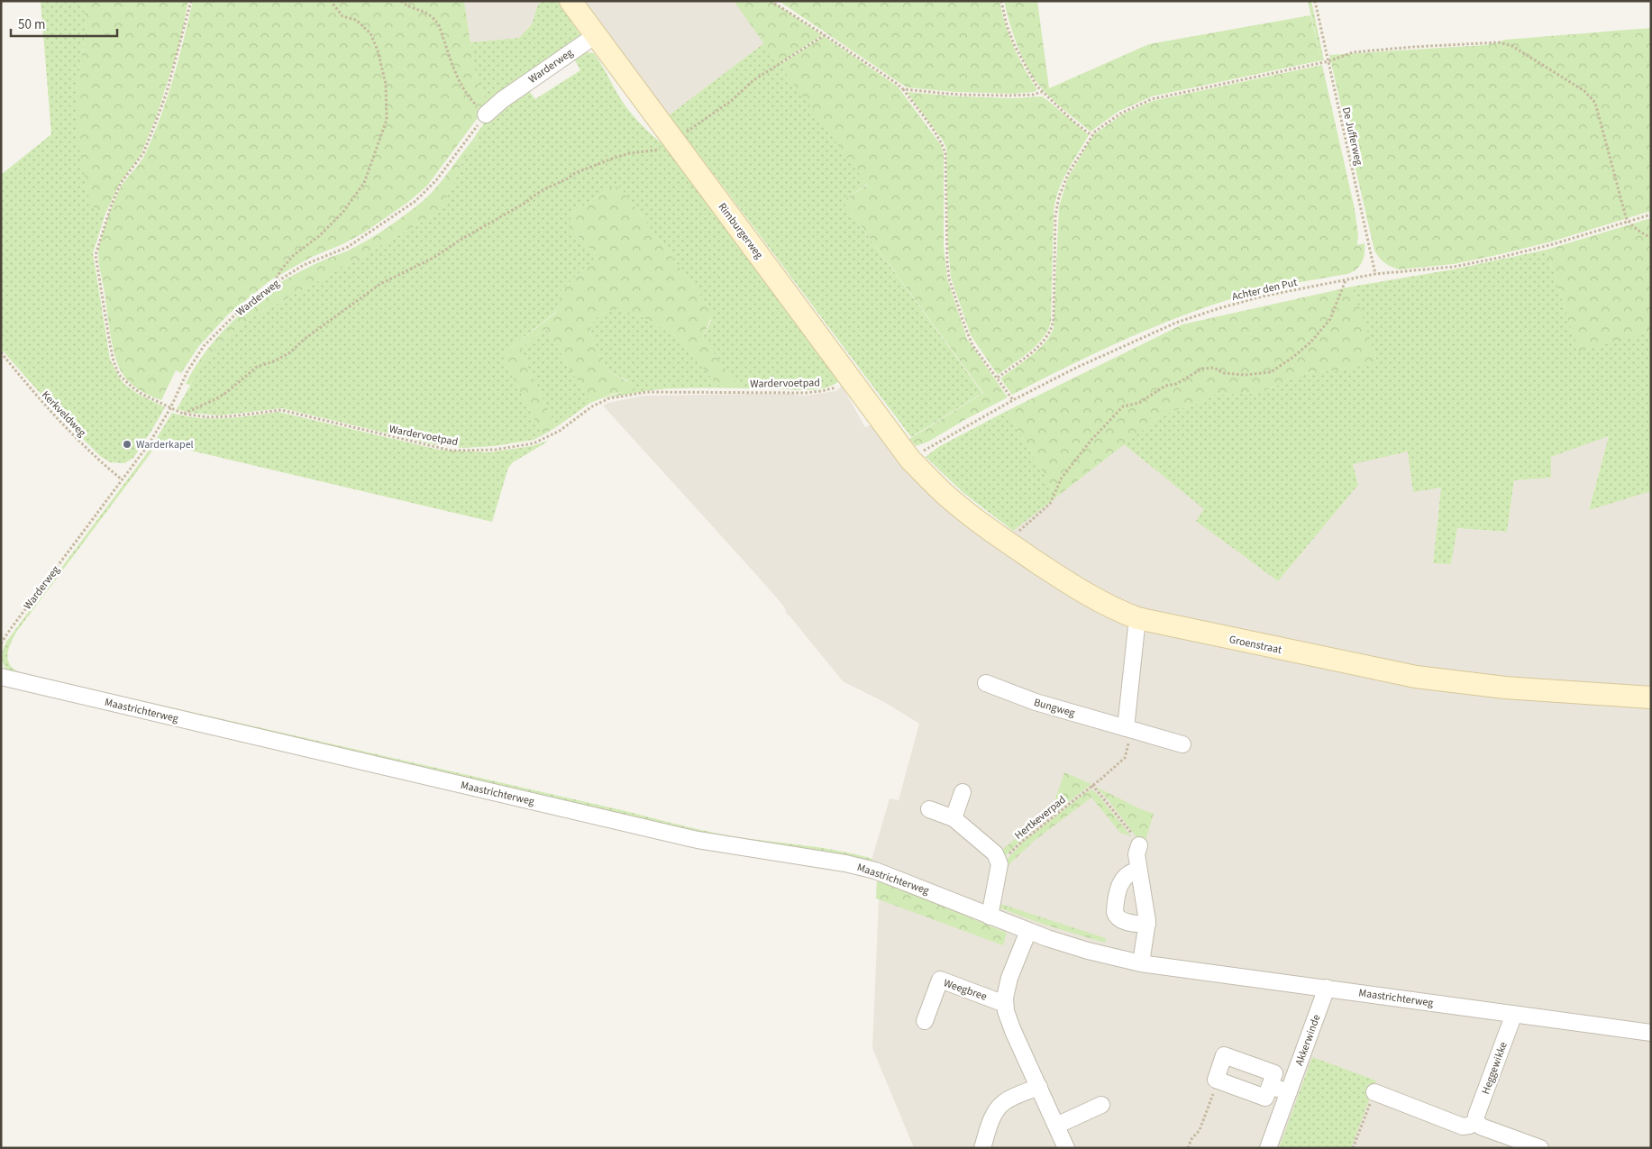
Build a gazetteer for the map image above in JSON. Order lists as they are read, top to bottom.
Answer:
{
  "streets": {
    "street": [
      "Warderweg",
      "Rimburgerweg",
      "Groenstraat",
      "Bungweg",
      "Maastrichterweg",
      "Weegbree",
      "Akkerwinde",
      "Heggewikke"
    ],
    "path": [
      "De Jufferweg",
      "Achter den Put",
      "Wardervoetpad",
      "Kerkveldweg",
      "Hertkeverpad"
    ]
  },
  "crossings": [
    ["Warderweg", "Rimburgerweg"],
    ["Warderweg", "Wardervoetpad"],
    ["Warderweg", "Kerkveldweg"],
    ["De Jufferweg", "Achter den Put"],
    ["Rimburgerweg", "Achter den Put"],
    ["Rimburgerweg", "Wardervoetpad"],
    ["Rimburgerweg", "Groenstraat"],
    ["Achter den Put", "Groenstraat"],
    ["Bungweg", "Hertkeverpad"],
    ["Maastrichterweg", "Akkerwinde"],
    ["Maastrichterweg", "Heggewikke"]
  ],
  "places": ["Warderkapel"],
  "scale_bar": "50 m"
}
